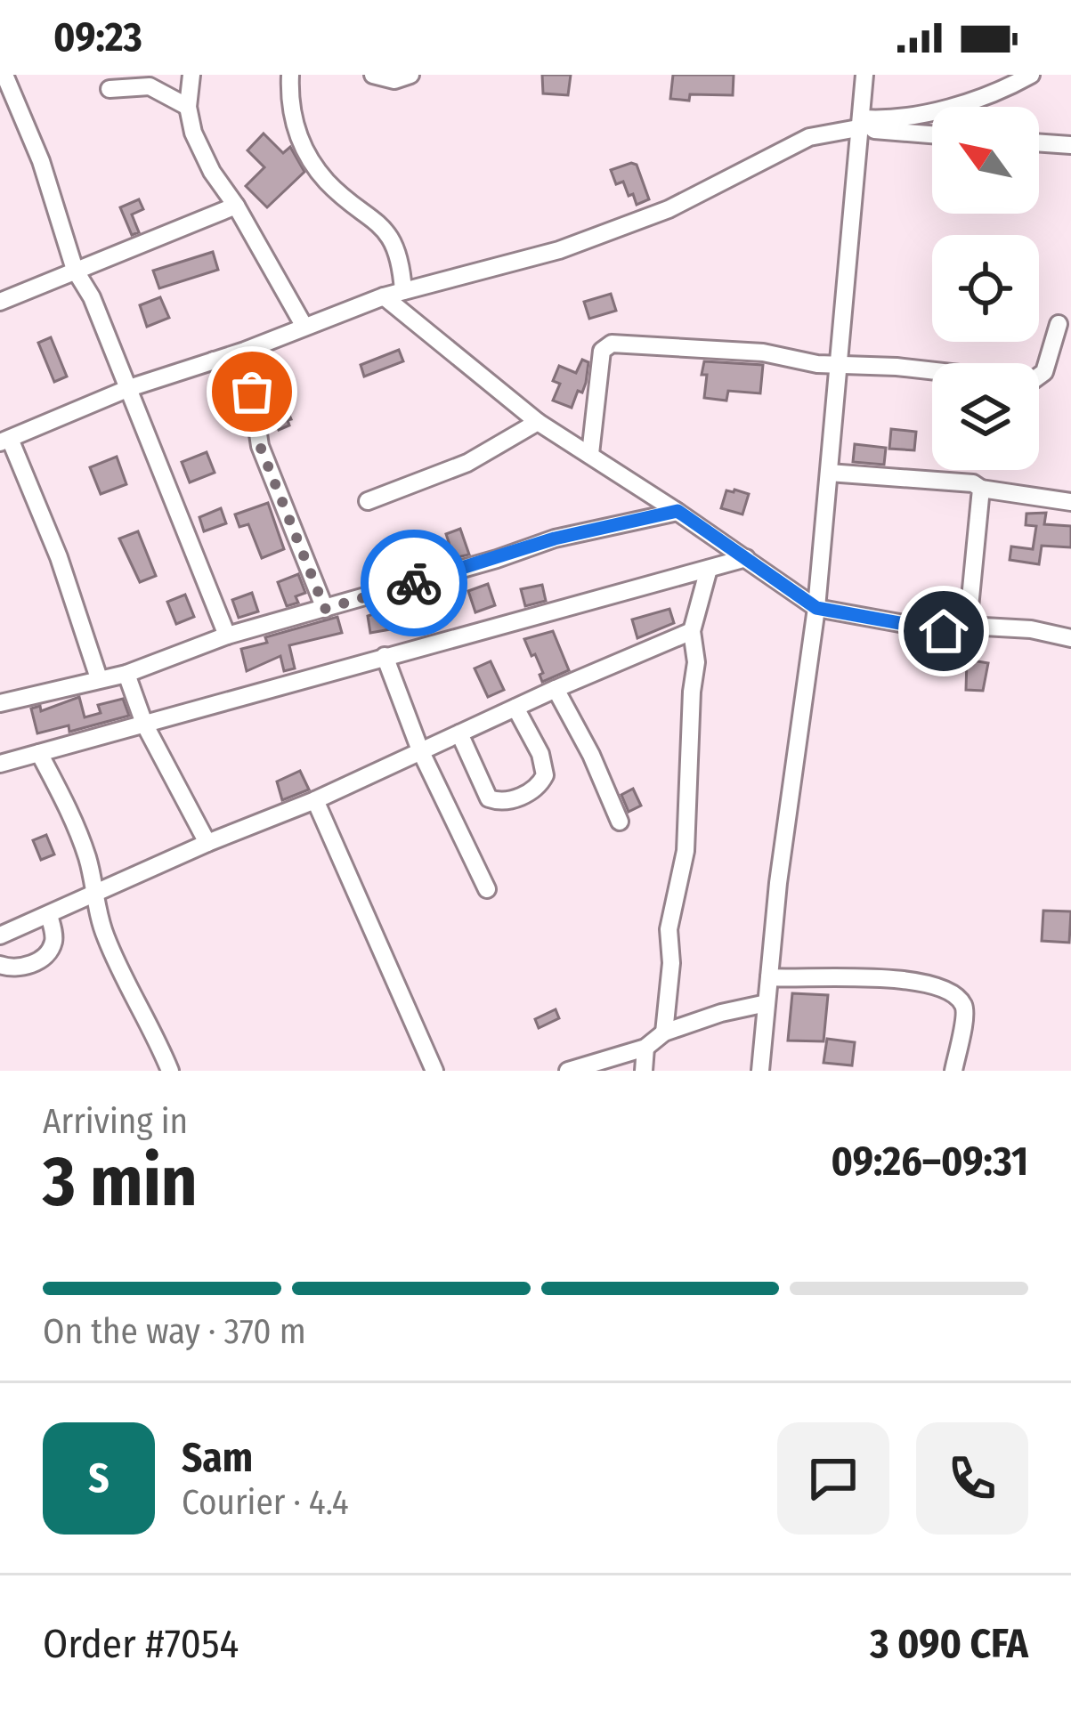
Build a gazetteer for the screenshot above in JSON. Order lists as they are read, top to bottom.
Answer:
{
  "north": "top left",
  "page": {
    "status": "09:23",
    "heading": ["3 min", "Arriving in", "09:26–09:31"],
    "panel": [
      "Sam",
      "Courier · 4.4",
      "Order #7054",
      "3 090 CFA"
    ],
    "bar": "On the way · 370 m",
    "round": "S"
  }
}
